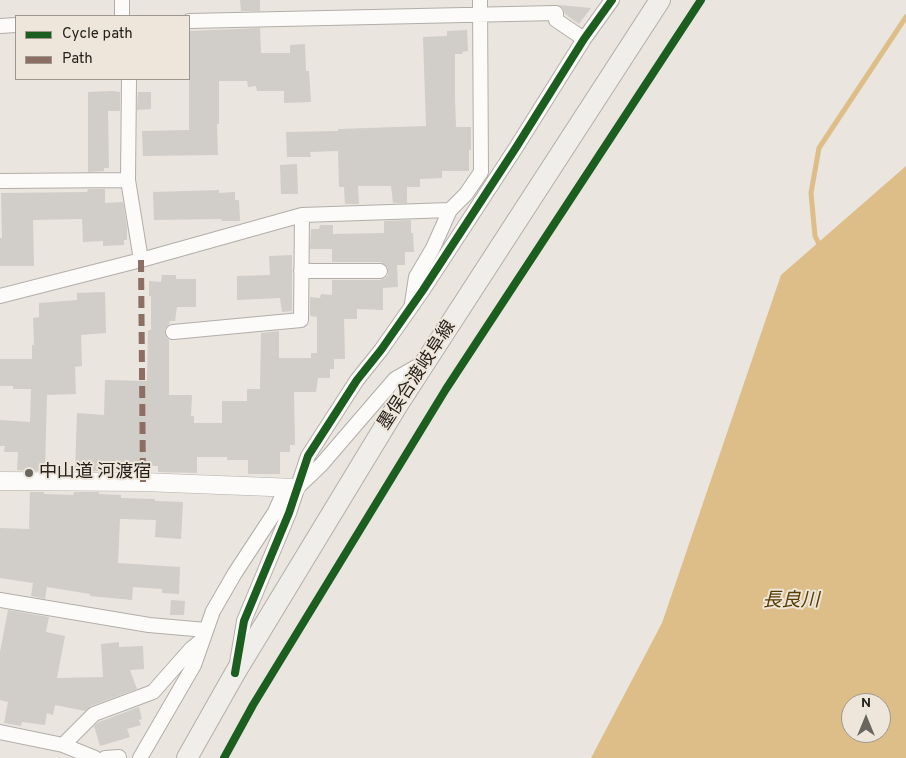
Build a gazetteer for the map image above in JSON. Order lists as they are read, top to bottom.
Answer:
{
  "streets": {
    "main road": ["墨俣合渡岐阜線"]
  },
  "water": ["長良川"],
  "places": ["中山道 河渡宿"],
  "legend": ["Cycle path", "Path"],
  "north": "top"
}
